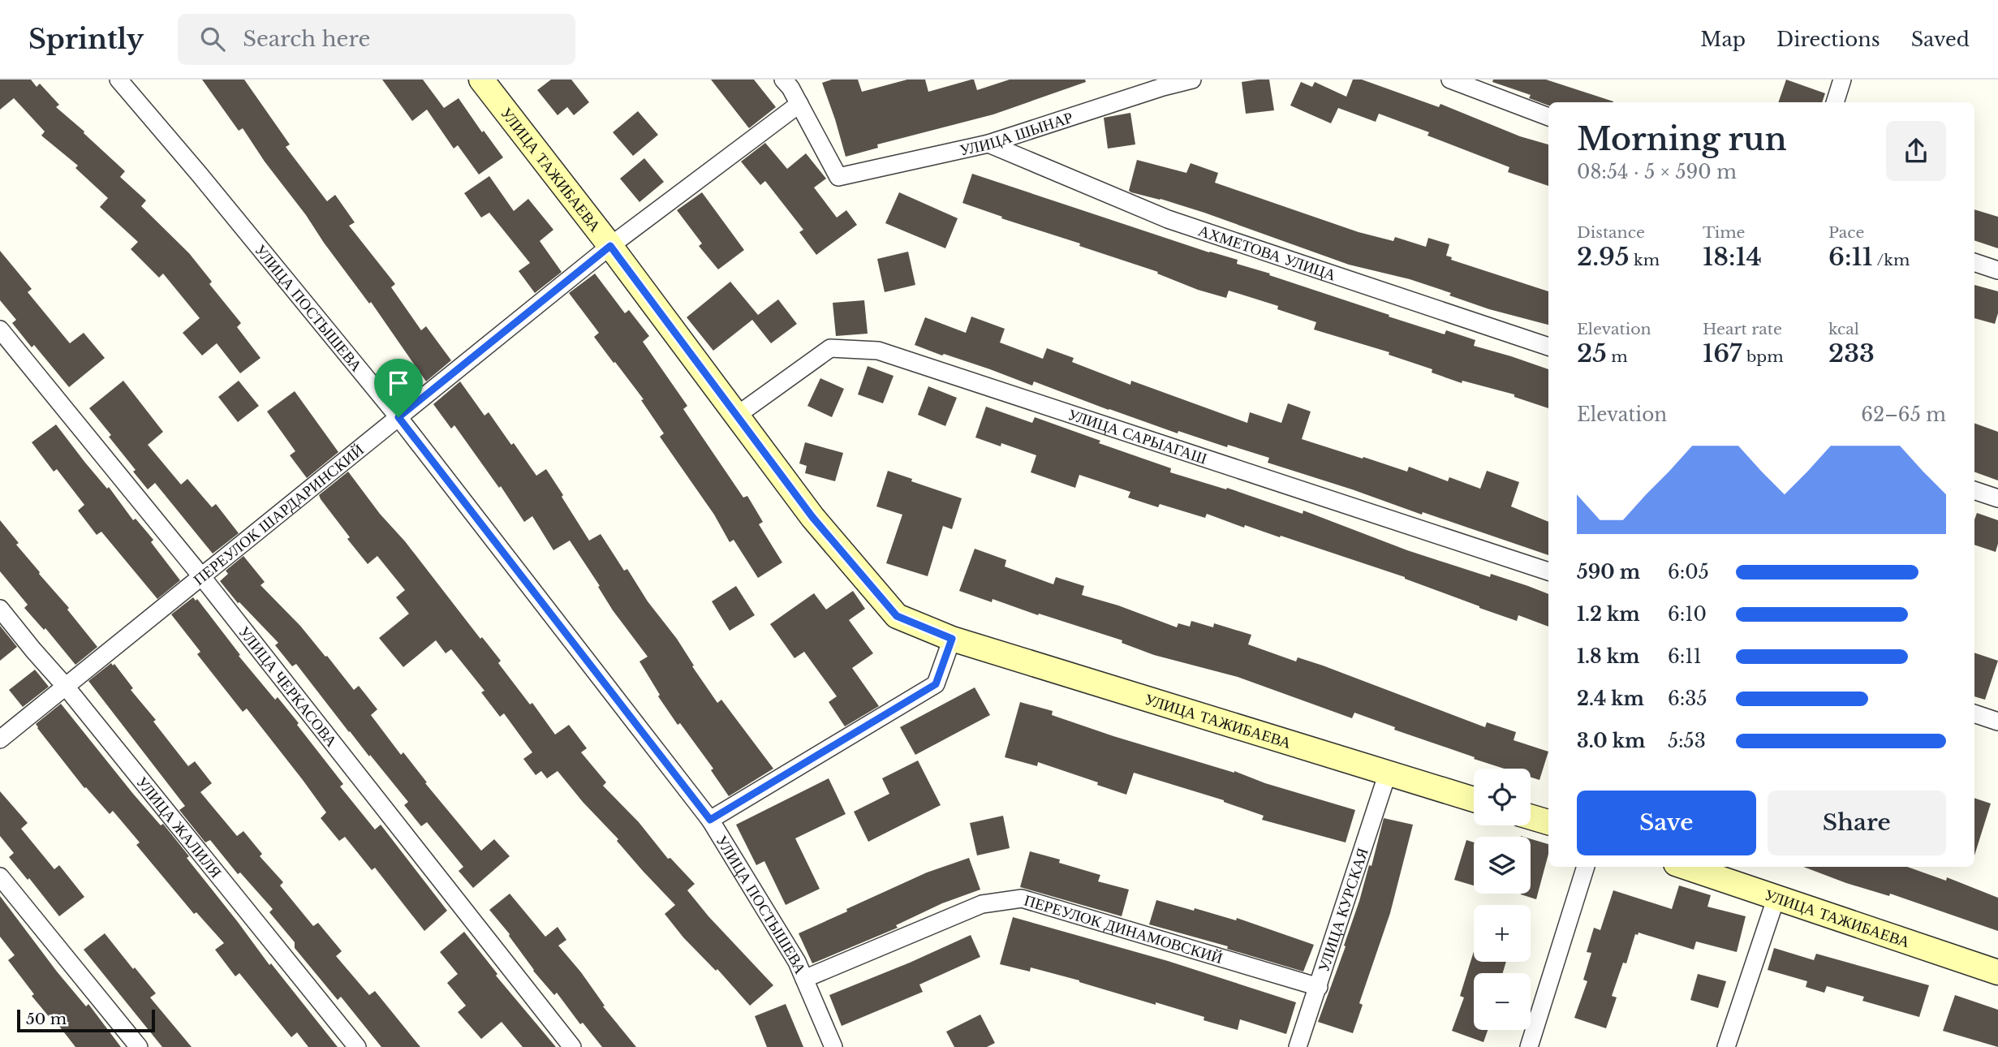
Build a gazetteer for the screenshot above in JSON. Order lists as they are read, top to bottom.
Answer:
{
  "streets": {
    "street": [
      "УЛИЦА ШЫНАР",
      "УЛИЦА ТАЖИБАЕВА",
      "АХМЕТОВА УЛИЦА",
      "УЛИЦА ПОСТЫШЕВА",
      "УЛИЦА САРЫАГАШ",
      "ПЕРЕУЛОК ШАРДАРИНСКИЙ",
      "УЛИЦА ЧЕРКАСОВА",
      "УЛИЦА ЖАЛИЛЯ",
      "УЛИЦА КУРСКАЯ",
      "ПЕРЕУЛОК ДИНАМОВСКИЙ"
    ]
  },
  "crossings": [
    ["УЛИЦА ШЫНАР", "АХМЕТОВА УЛИЦА"],
    ["УЛИЦА ШЫНАР", "ПЕРЕУЛОК ШАРДАРИНСКИЙ"],
    ["УЛИЦА ТАЖИБАЕВА", "УЛИЦА САРЫАГАШ"],
    ["УЛИЦА ТАЖИБАЕВА", "ПЕРЕУЛОК ШАРДАРИНСКИЙ"],
    ["УЛИЦА ТАЖИБАЕВА", "УЛИЦА КУРСКАЯ"],
    ["УЛИЦА ПОСТЫШЕВА", "ПЕРЕУЛОК ШАРДАРИНСКИЙ"],
    ["УЛИЦА ПОСТЫШЕВА", "ПЕРЕУЛОК ДИНАМОВСКИЙ"],
    ["ПЕРЕУЛОК ШАРДАРИНСКИЙ", "УЛИЦА ЧЕРКАСОВА"],
    ["ПЕРЕУЛОК ШАРДАРИНСКИЙ", "УЛИЦА ЖАЛИЛЯ"],
    ["УЛИЦА КУРСКАЯ", "ПЕРЕУЛОК ДИНАМОВСКИЙ"]
  ],
  "scale_bar": "50 m",
  "page": {
    "header": "Sprintly",
    "search": "Search here",
    "nav": ["Map", "Directions", "Saved"],
    "heading": ["Morning run", "08:54 · 5 × 590 m"],
    "stats": [
      ["Distance", "2.95 km"],
      ["Time", "18:14"],
      ["Pace", "6:11 /km"],
      ["Elevation", "25 m"],
      ["Heart rate", "167 bpm"],
      ["kcal", "233"]
    ],
    "chart": ["Elevation", "62–65 m"],
    "list": [
      {
        "name": "590 m",
        "note": "6:05"
      },
      {
        "name": "1.2 km",
        "note": "6:10"
      },
      {
        "name": "1.8 km",
        "note": "6:11"
      },
      {
        "name": "2.4 km",
        "note": "6:35"
      },
      {
        "name": "3.0 km",
        "note": "5:53"
      }
    ],
    "map_buttons": ["+", "−"],
    "buttons": ["Save", "Share"],
    "scale": "50 m"
  }
}
